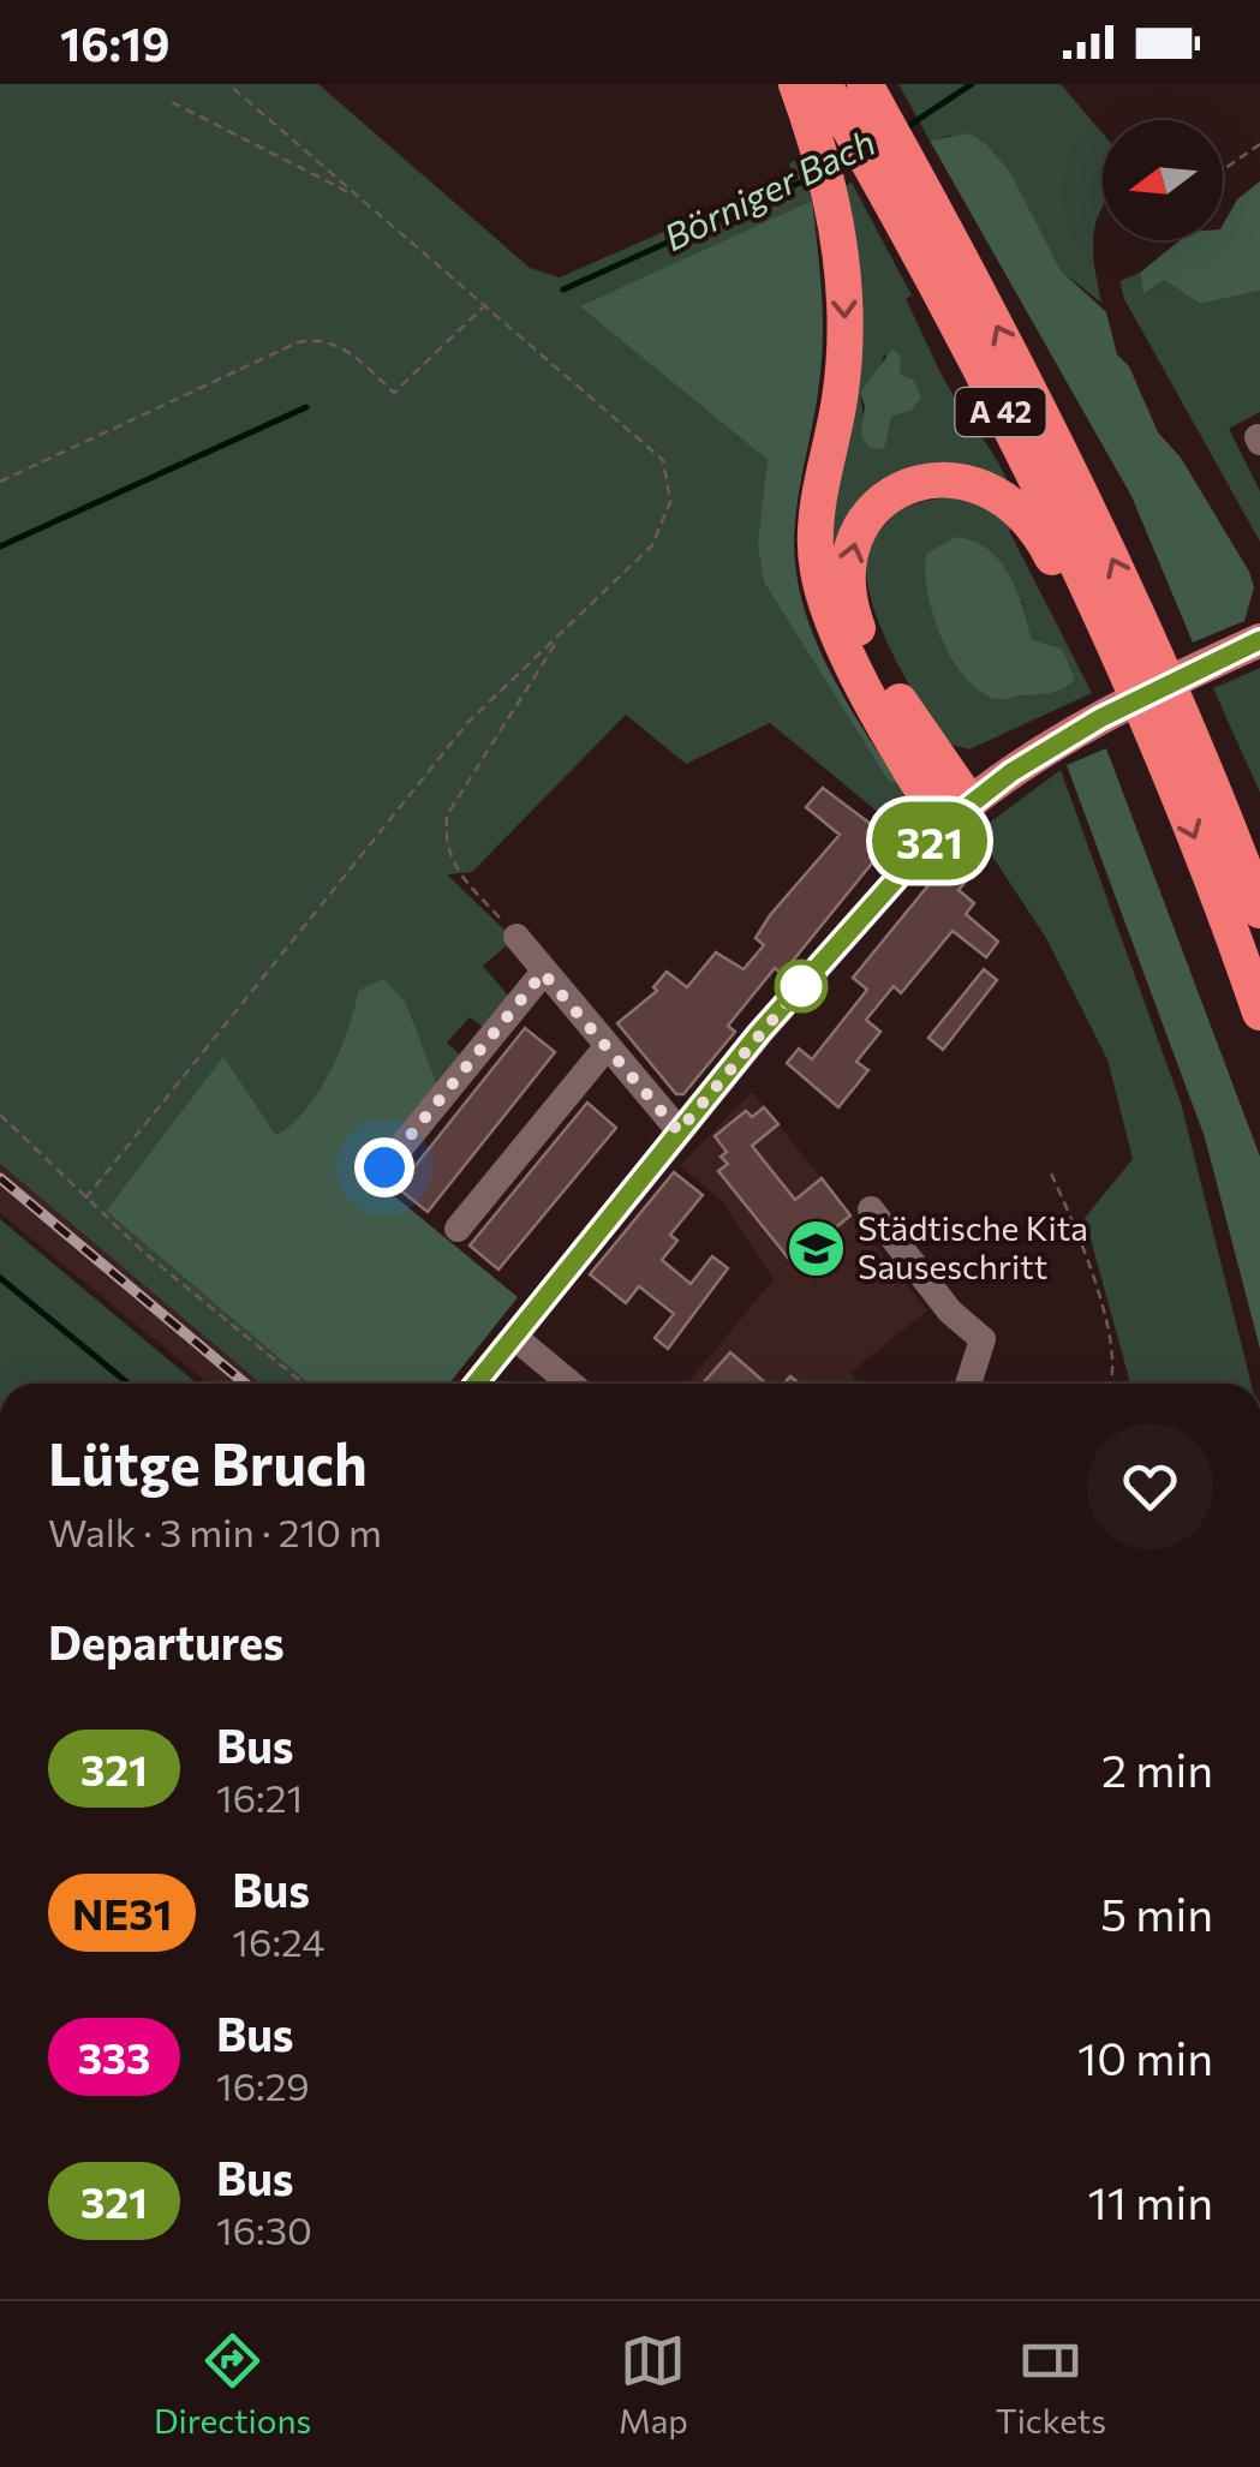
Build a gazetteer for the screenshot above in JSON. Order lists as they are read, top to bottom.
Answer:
{
  "streets": {
    "highway": ["A 42"]
  },
  "water": ["Börniger Bach"],
  "places": {
    "school or university": ["Städtische Kita Sauseschritt"]
  },
  "lines": ["bus line 321"],
  "north": "left",
  "page": {
    "status": "16:19",
    "on_map": "321",
    "heading": [
      ["Lütge Bruch", "Walk · 3 min · 210 m"],
      "Departures"
    ],
    "list": [
      {
        "mark": "321",
        "name": "Bus",
        "note": "16:21",
        "value": "2 min"
      },
      {
        "mark": "NE31",
        "name": "Bus",
        "note": "16:24",
        "value": "5 min"
      },
      {
        "mark": "333",
        "name": "Bus",
        "note": "16:29",
        "value": "10 min"
      },
      {
        "mark": "321",
        "name": "Bus",
        "note": "16:30",
        "value": "11 min"
      }
    ],
    "tabs": ["Directions", "Map", "Tickets"]
  }
}
